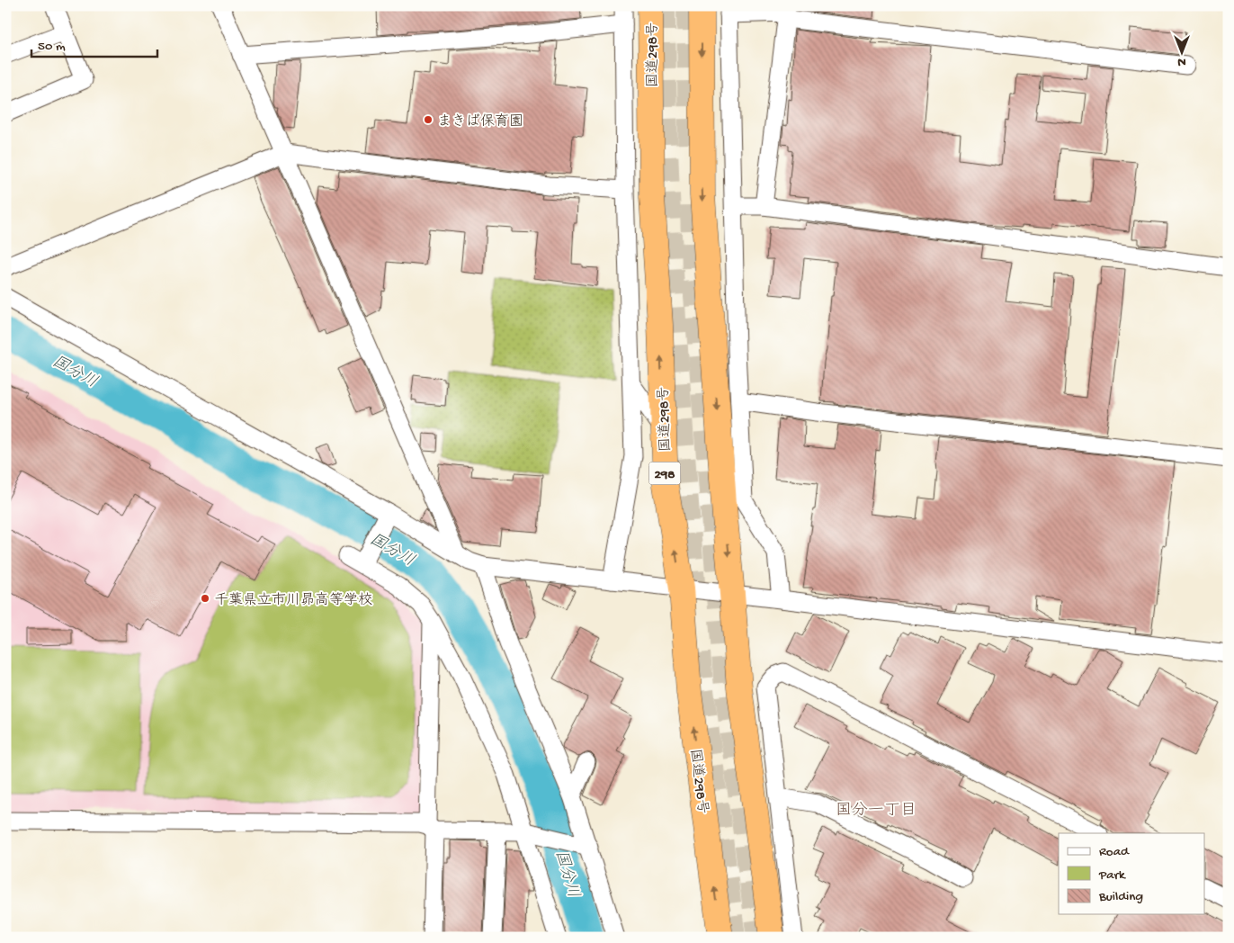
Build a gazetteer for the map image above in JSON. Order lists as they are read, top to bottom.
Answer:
{
  "streets": {
    "highway": ["国道298号", "298"]
  },
  "districts": ["国分一丁目"],
  "water": ["国分川"],
  "places": ["まきば保育園", "千葉県立市川昴高等学校"],
  "legend": ["Road", "Park", "Building"],
  "scale_bar": "50 m",
  "north": "bottom"
}
